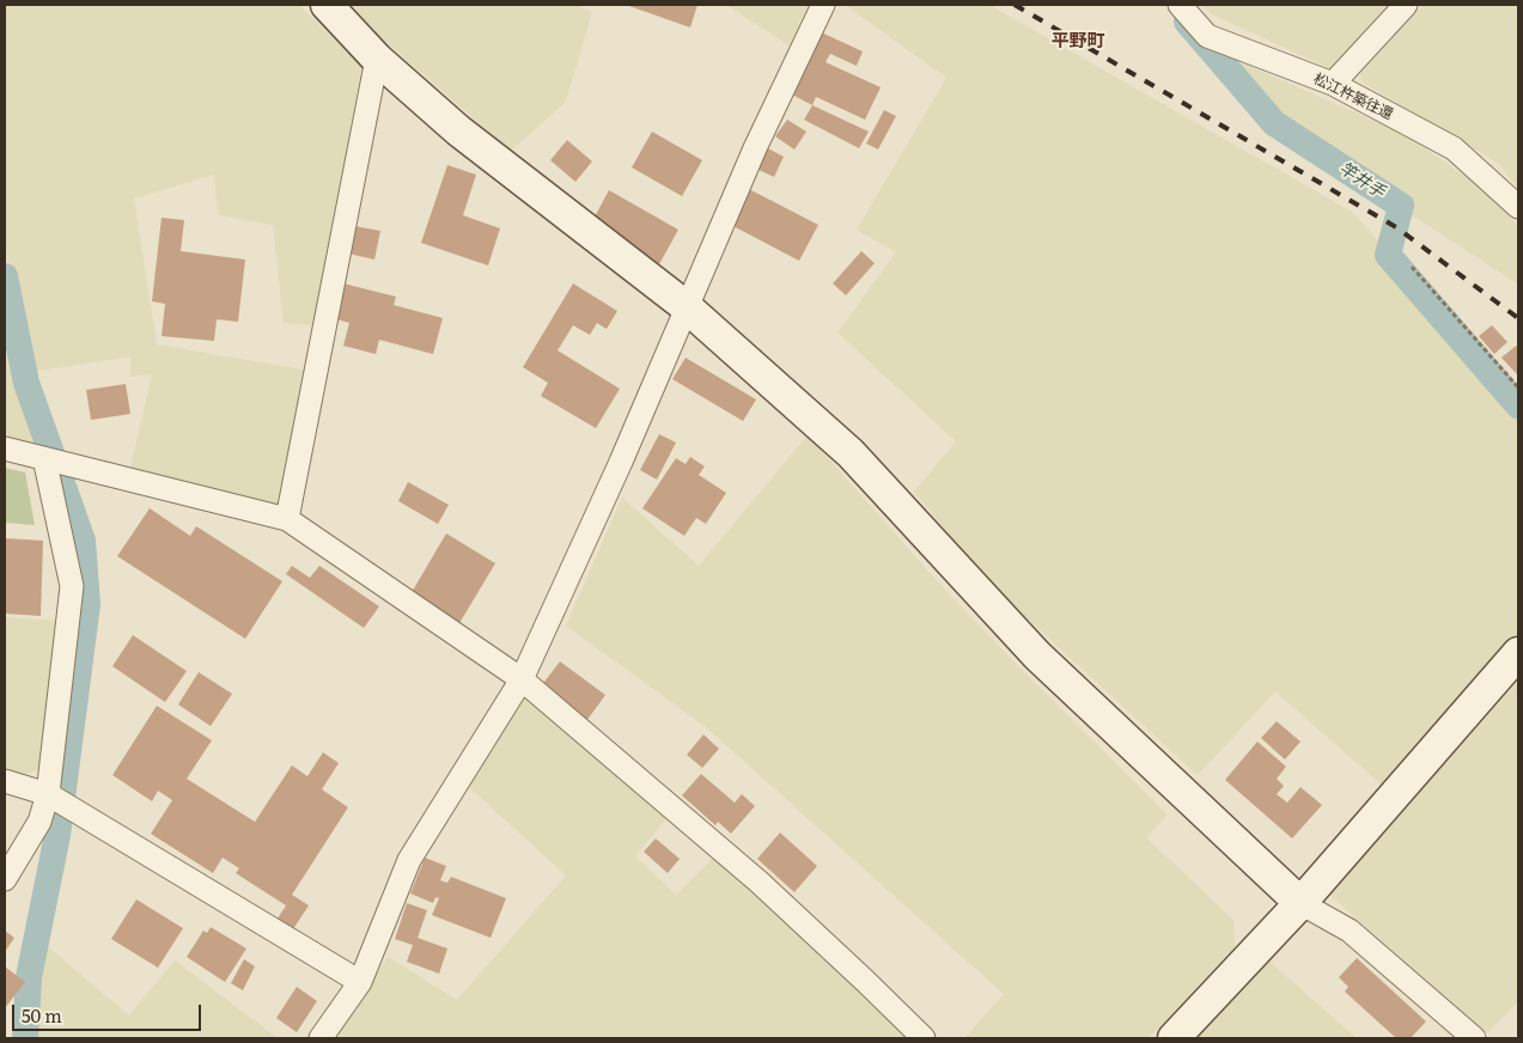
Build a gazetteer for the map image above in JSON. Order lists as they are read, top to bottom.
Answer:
{
  "streets": {
    "street": ["松江杵築往還"]
  },
  "districts": ["平野町"],
  "water": ["竿井手"],
  "scale_bar": "50 m"
}
